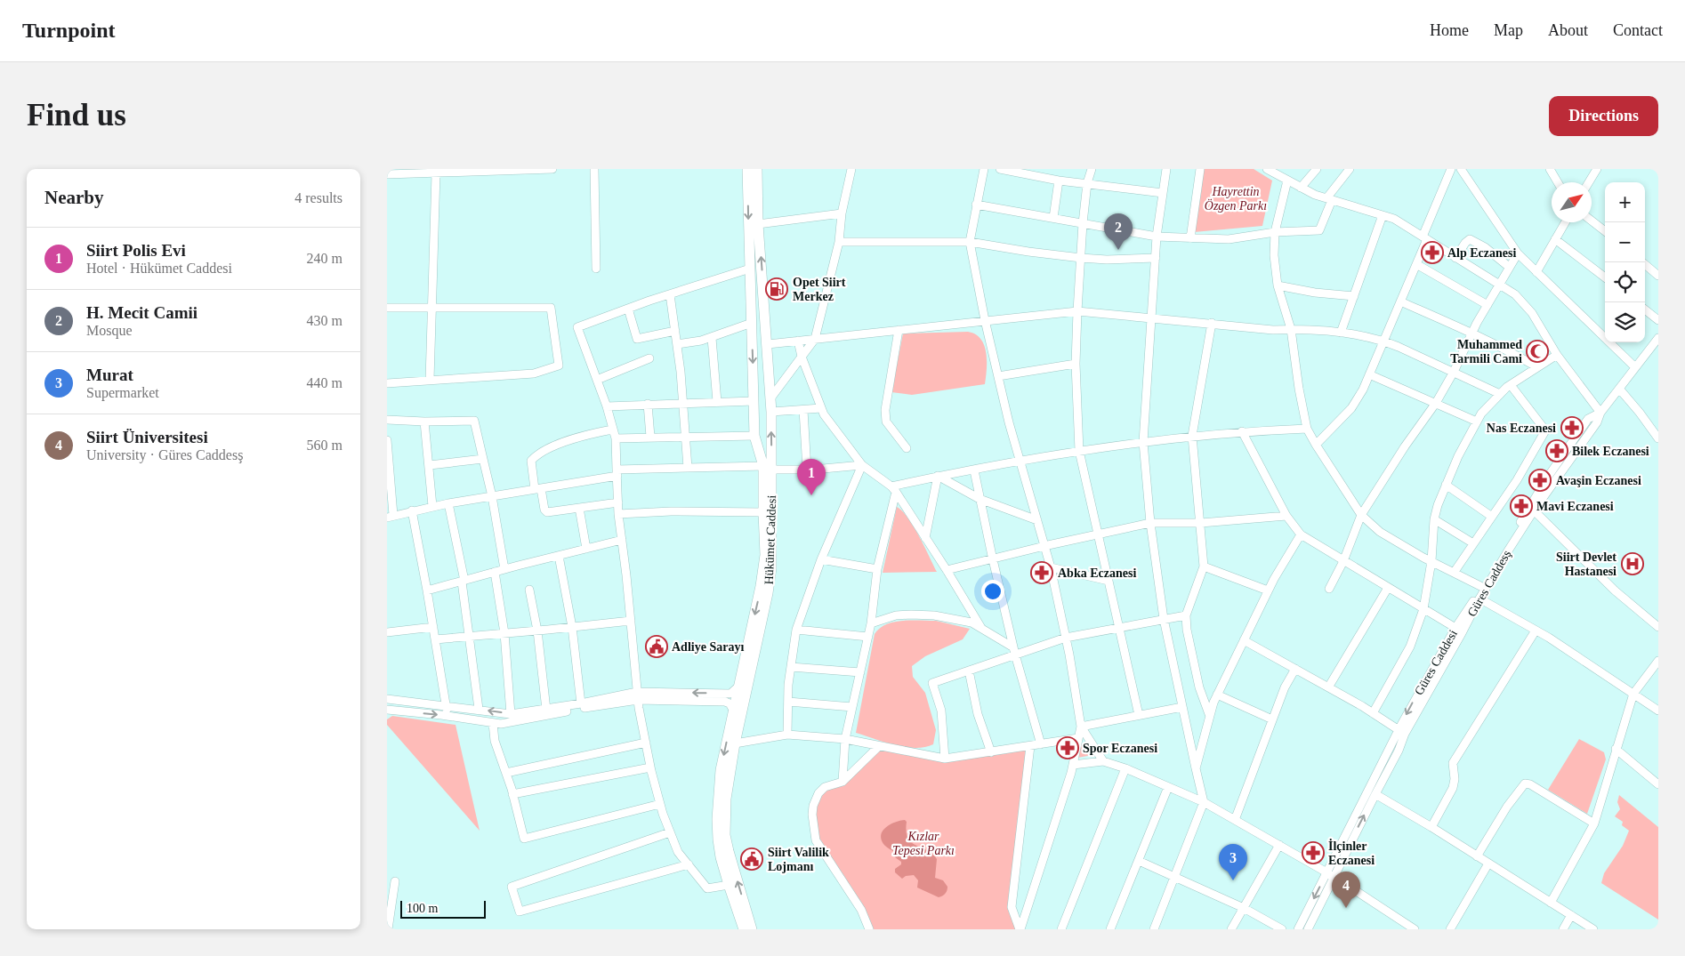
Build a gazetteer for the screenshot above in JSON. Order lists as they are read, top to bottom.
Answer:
{
  "streets": {
    "main road": ["Hükümet Caddesi"],
    "street": ["Güres Caddesş", "Güres Caddesi"]
  },
  "crossings": [
    ["Güres Caddesş", "Güres Caddesi"]
  ],
  "parks": ["Hayrettin Özgen Parkı", "Kızlar Tepesi Parkı"],
  "places": {
    "pharmacy": [
      "Alp Eczanesi",
      "Nas Eczanesi",
      "Bilek Eczanesi",
      "Avaşin Eczanesi",
      "Mavi Eczanesi",
      "Abka Eczanesi",
      "Spor Eczanesi",
      "İlçinler Eczanesi"
    ],
    "fuel station": ["Opet Siirt Merkez"],
    "mosque": ["Muhammed Tarmili Cami"],
    "hospital": ["Siirt Devlet Hastanesi"],
    "public building": ["Adliye Sarayı", "Siirt Valilik Lojmanı"]
  },
  "scale_bar": "100 m",
  "north": "top right",
  "page": {
    "header": "Turnpoint",
    "nav": [
      "Home",
      "Map",
      "About",
      "Contact"
    ],
    "buttons": "Directions",
    "title": "Find us",
    "heading": ["Nearby", "4 results"],
    "map_buttons": ["+", "−"],
    "pins": [
      "2",
      "1",
      "3",
      "4"
    ],
    "list": [
      {
        "mark": "1",
        "name": "Siirt Polis Evi",
        "note": "Hotel · Hükümet Caddesi",
        "value": "240 m"
      },
      {
        "mark": "2",
        "name": "H. Mecit Camii",
        "note": "Mosque",
        "value": "430 m"
      },
      {
        "mark": "3",
        "name": "Murat",
        "note": "Supermarket",
        "value": "440 m"
      },
      {
        "mark": "4",
        "name": "Siirt Üniversitesi",
        "note": "University · Güres Caddesş",
        "value": "560 m"
      }
    ],
    "scale": "100 m"
  }
}
